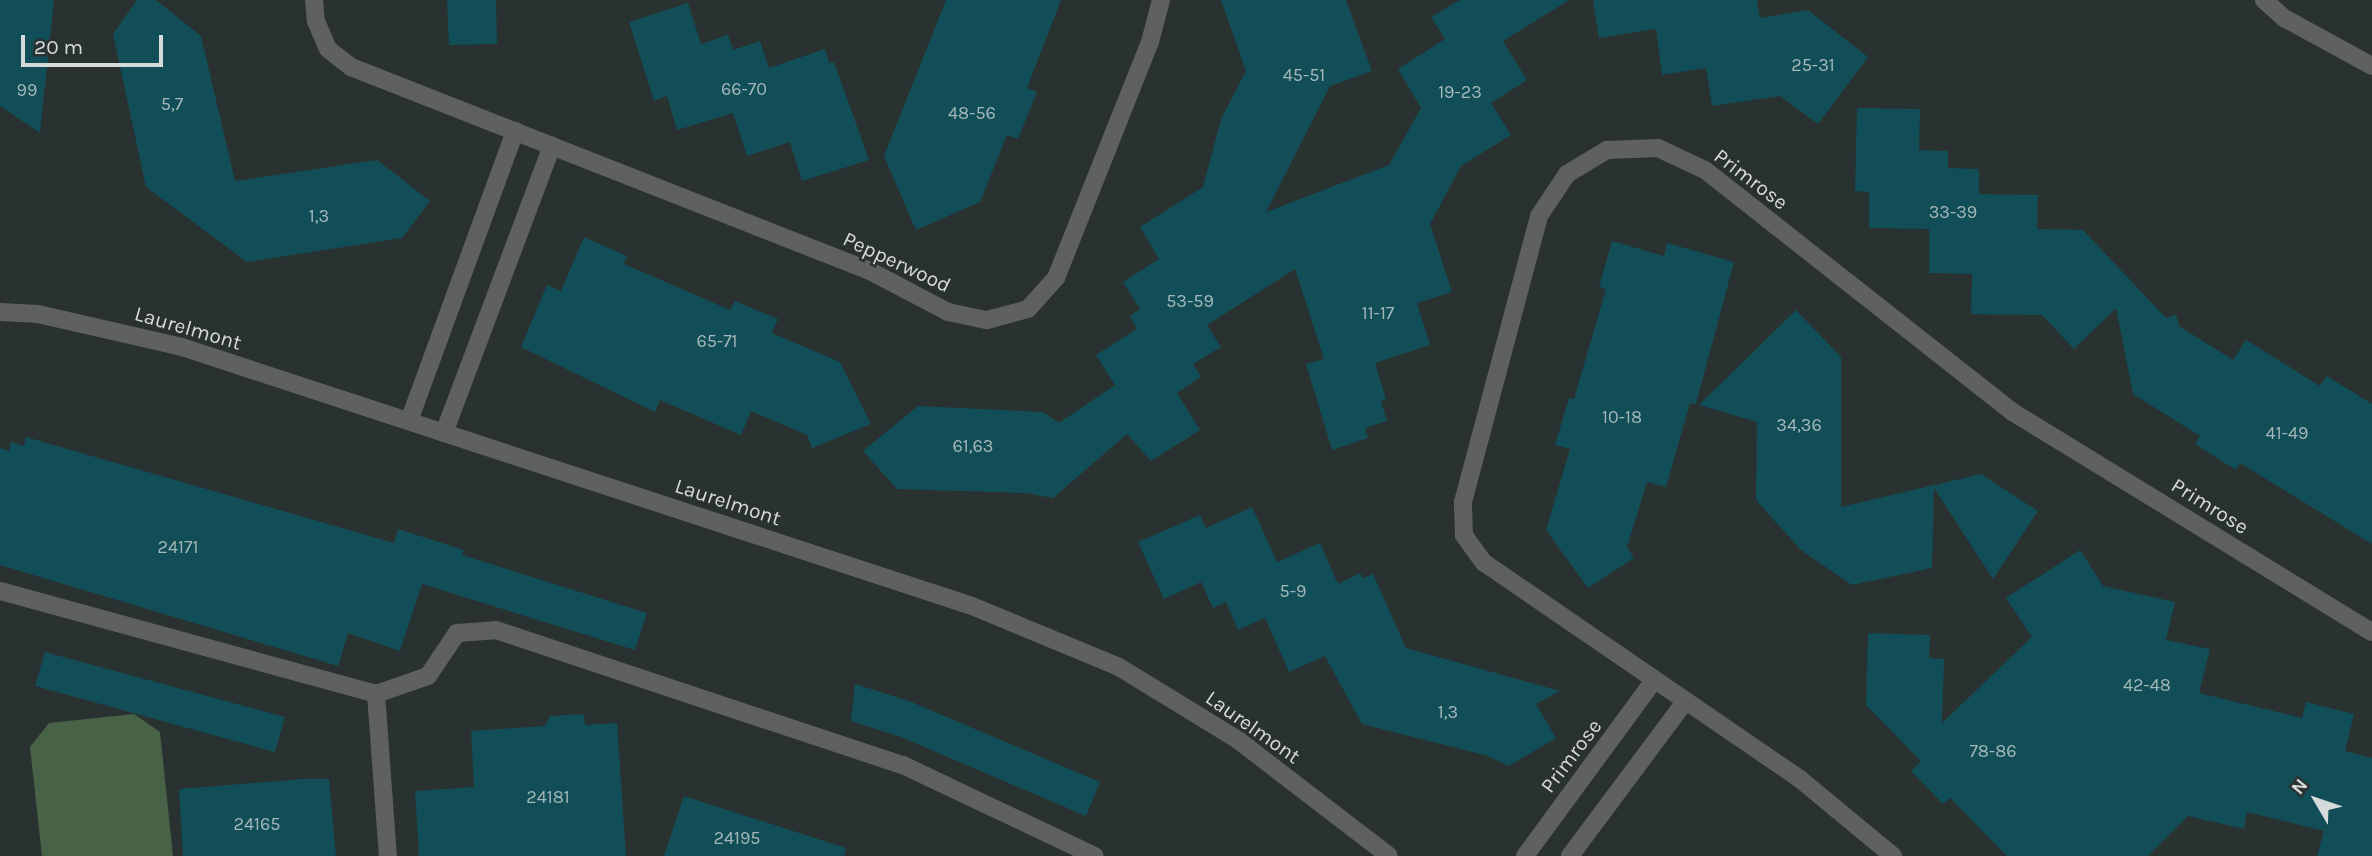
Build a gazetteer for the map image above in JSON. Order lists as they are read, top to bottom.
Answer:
{
  "streets": {
    "street": ["Primrose", "Pepperwood", "Laurelmont"]
  },
  "house_numbers": [
    "25-31",
    "45-51",
    "66-70",
    "99",
    "19-23",
    "5,7",
    "48-56",
    "33-39",
    "1,3",
    "53-59",
    "11-17",
    "65-71",
    "10-18",
    "34,36",
    "41-49",
    "61,63",
    "24171",
    "5-9",
    "42-48",
    "1,3",
    "78-86",
    "24181",
    "24165",
    "24195"
  ],
  "scale_bar": "20 m",
  "north": "top left"
}
